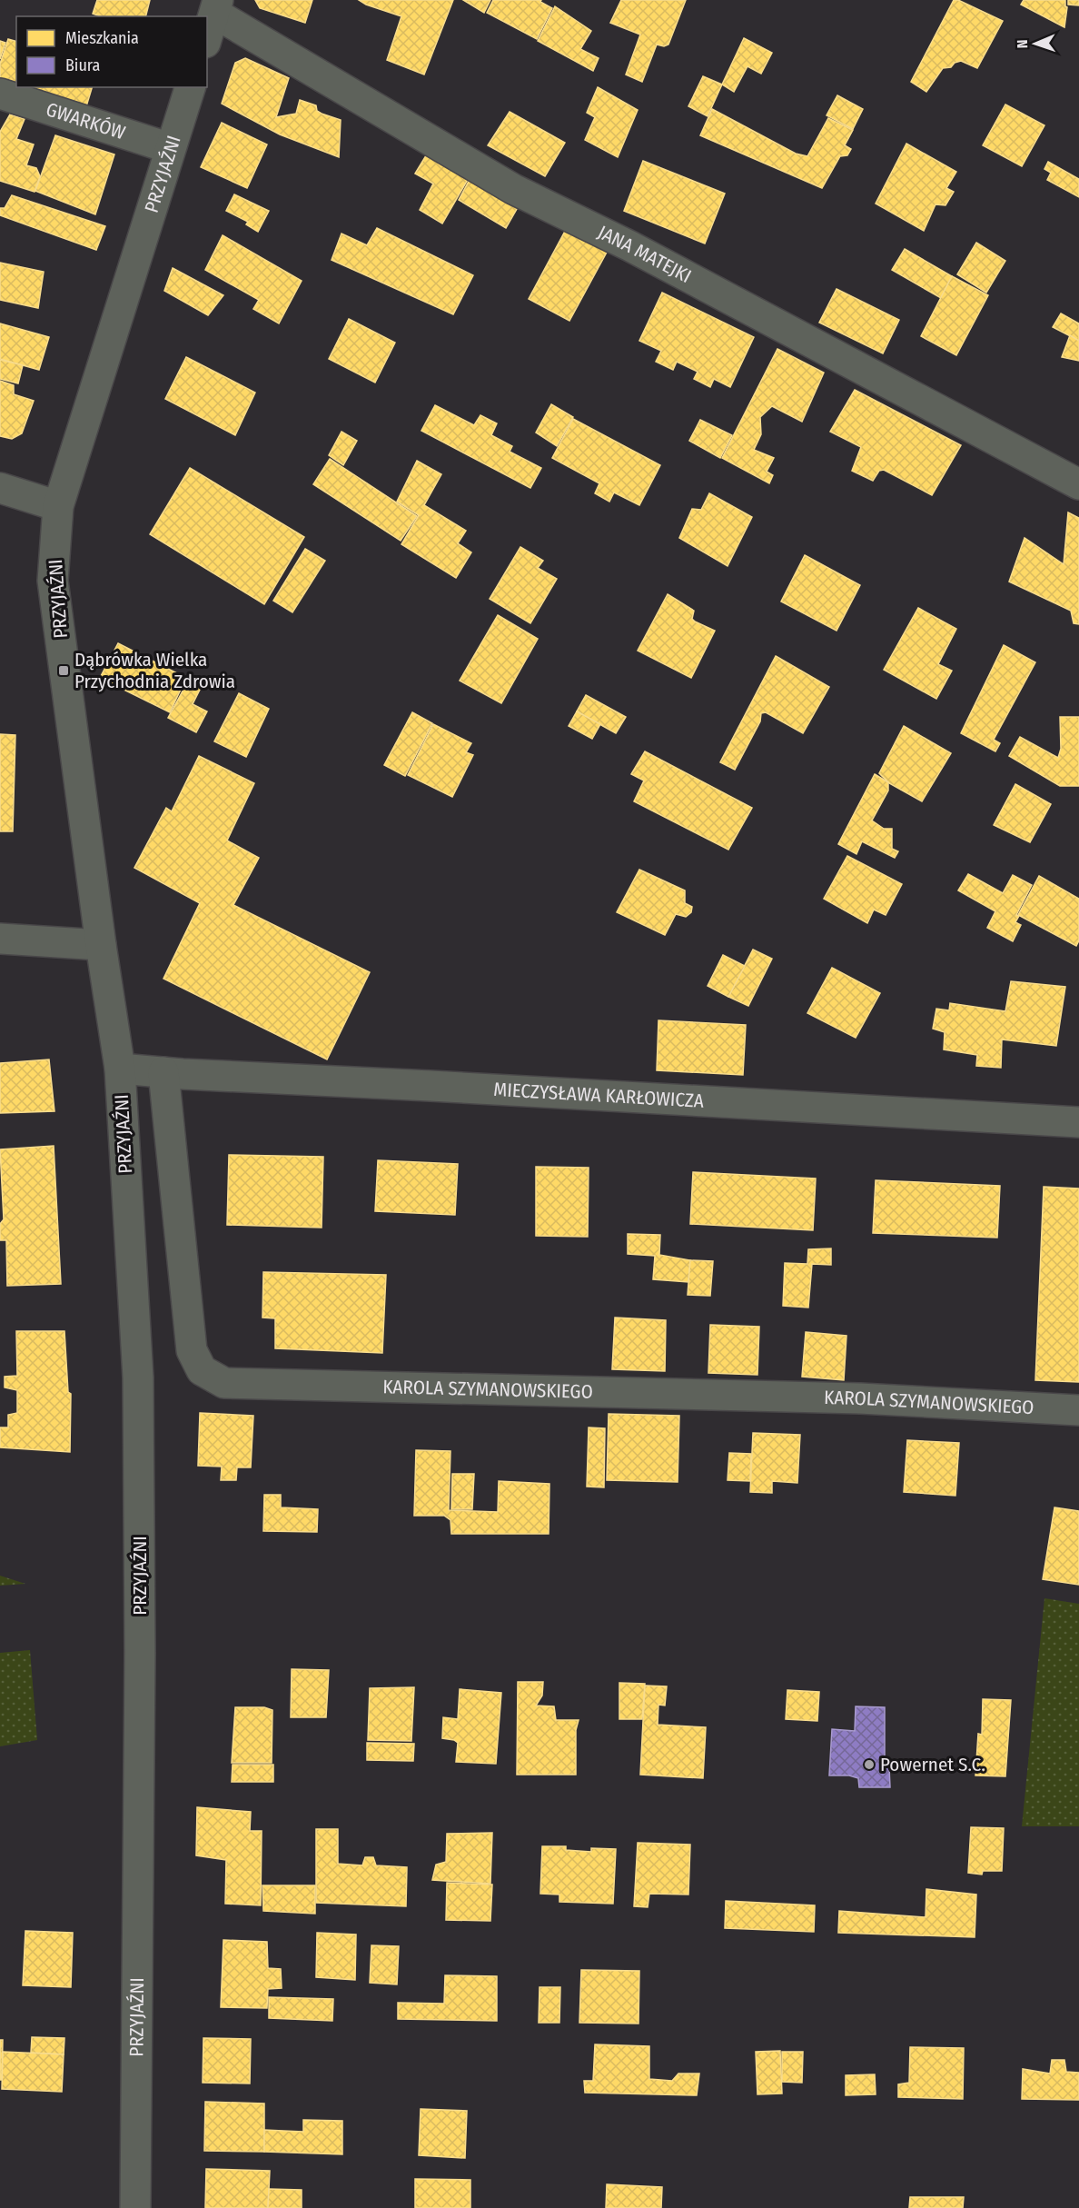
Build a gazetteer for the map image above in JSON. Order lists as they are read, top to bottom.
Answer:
{
  "streets": {
    "street": [
      "GWARKÓW",
      "PRZYJAŹNI",
      "JANA MATEJKI",
      "MIECZYSŁAWA KARŁOWICZA",
      "KAROLA SZYMANOWSKIEGO"
    ]
  },
  "crossings": [
    ["GWARKÓW", "PRZYJAŹNI"],
    ["PRZYJAŹNI", "MIECZYSŁAWA KARŁOWICZA"],
    ["MIECZYSŁAWA KARŁOWICZA", "KAROLA SZYMANOWSKIEGO"]
  ],
  "places": {
    "transit": ["Dąbrówka Wielka Przychodnia Zdrowia"],
    "other": ["Powernet S.C."]
  },
  "legend": ["Mieszkania", "Biura"],
  "north": "left"
}
